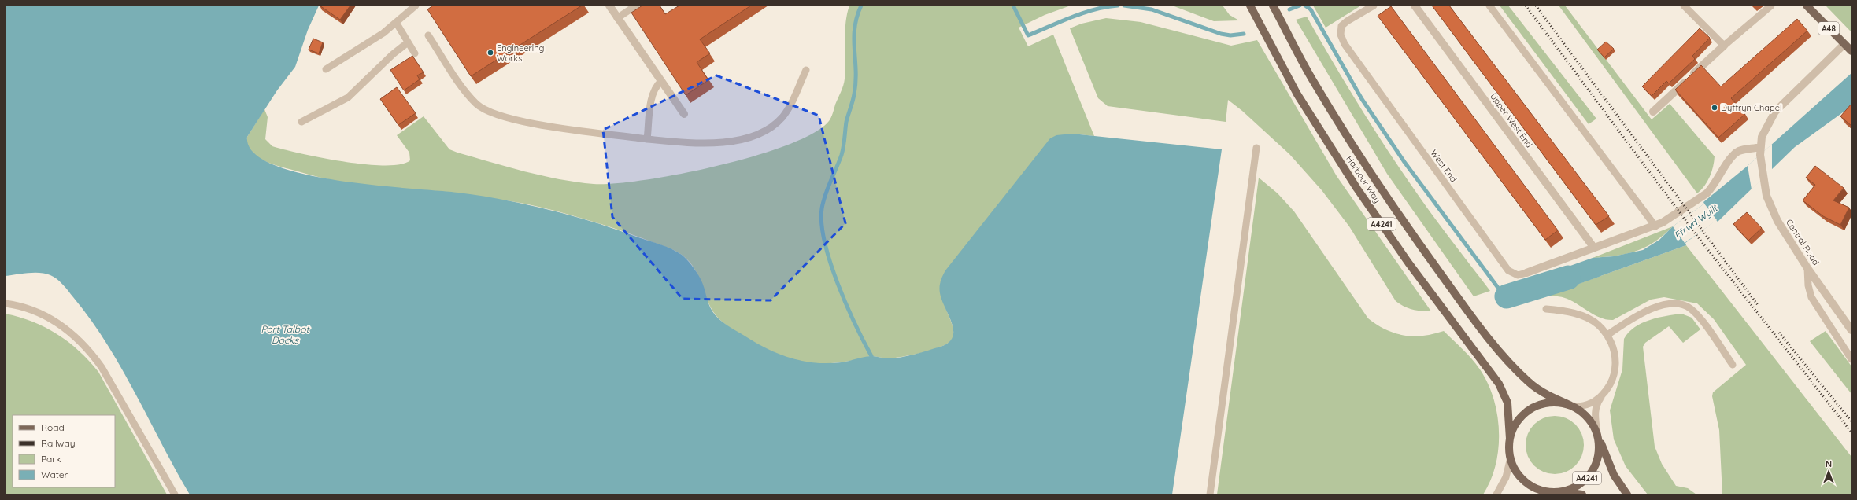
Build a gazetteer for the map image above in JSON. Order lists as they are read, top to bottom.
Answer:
{
  "streets": {
    "main road": ["A48", "Harbour Way", "A4241"],
    "street": ["Upper West End", "West End", "Central Road"]
  },
  "crossings": [
    ["A48", "Central Road"],
    ["Upper West End", "West End"],
    ["West End", "Central Road"],
    ["Harbour Way", "A4241"]
  ],
  "water": ["Ffrwd Wyllt", "Port Talbot Docks"],
  "places": ["Engineering Works", "Dyffryn Chapel"],
  "legend": [
    "Road",
    "Railway",
    "Park",
    "Water"
  ],
  "north": "top"
}
